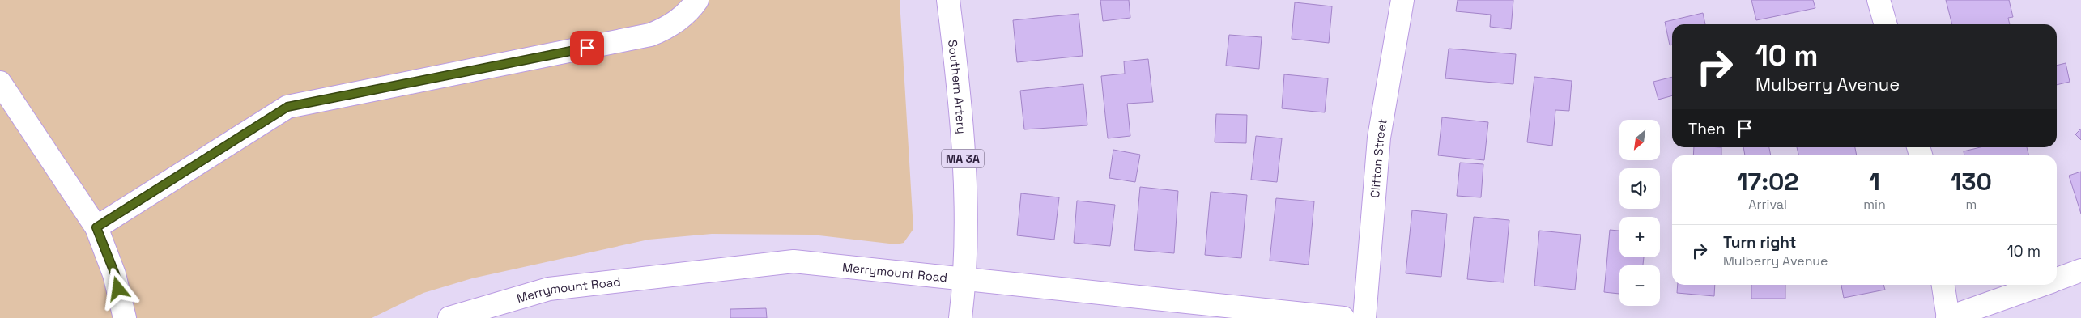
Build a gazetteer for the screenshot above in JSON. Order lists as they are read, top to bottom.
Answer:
{
  "streets": {
    "street": [
      "Southern Artery",
      "MA 3A",
      "Clifton Street",
      "Merrymount Road"
    ]
  },
  "crossings": [
    ["Southern Artery", "Merrymount Road"]
  ],
  "north": "bottom left",
  "page": {
    "turn": ["10 m", "Mulberry Avenue"],
    "then": "Then",
    "map_buttons": ["+", "−"],
    "eta": [
      "17:02",
      "Arrival",
      "1",
      "min",
      "130",
      "m"
    ],
    "list": [
      {
        "name": "Turn right",
        "note": "Mulberry Avenue",
        "value": "10 m"
      }
    ]
  }
}
